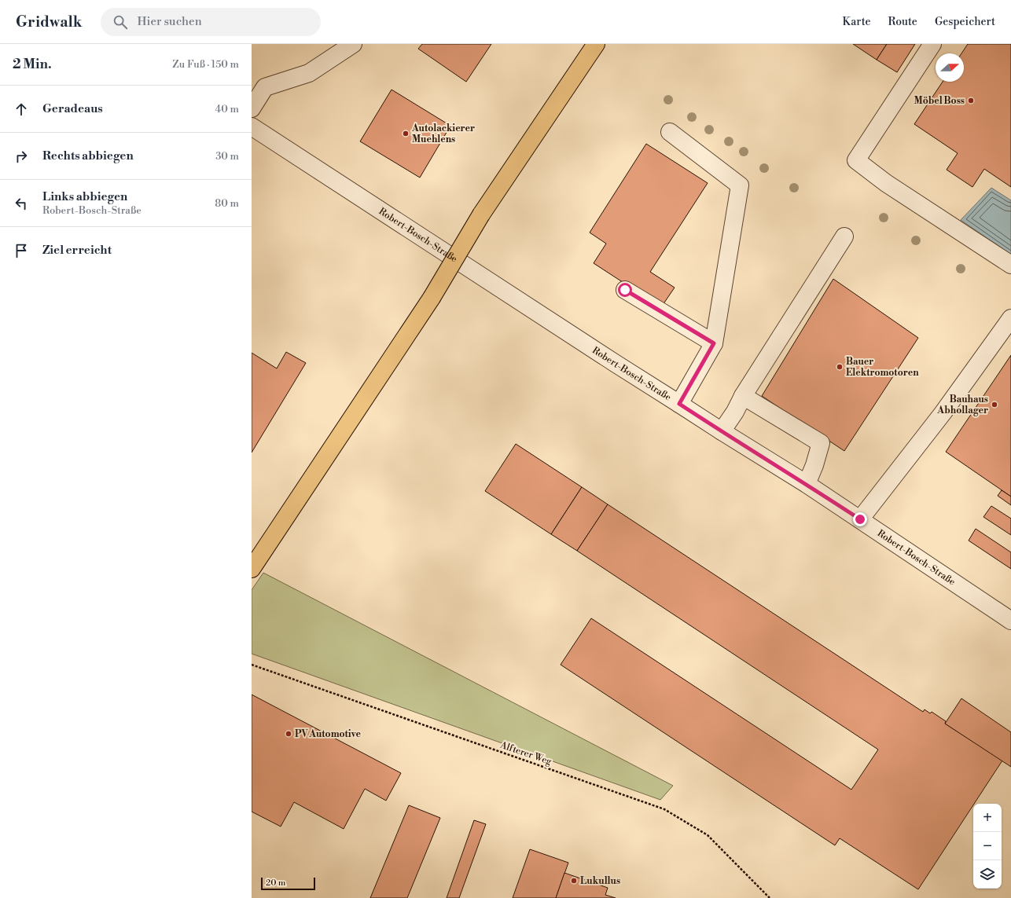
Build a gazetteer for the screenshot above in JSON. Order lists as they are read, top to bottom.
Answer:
{
  "streets": {
    "street": ["Robert-Bosch-Straße"],
    "path": ["Alfterer Weg"]
  },
  "places": [
    "Möbel Boss",
    "Autolackierer Muehlens",
    "Bauer Elektromotoren",
    "Bauhaus Abhollager",
    "PV Automotive",
    "Lukullus"
  ],
  "scale_bar": "20 m",
  "north": "right",
  "page": {
    "header": "Gridwalk",
    "search": "Hier suchen",
    "nav": ["Karte", "Route", "Gespeichert"],
    "heading": ["2 Min.", "Zu Fuß · 150 m"],
    "list": [
      ["Geradeaus", "40 m"],
      ["Rechts abbiegen", "30 m"],
      ["Links abbiegen", "Robert-Bosch-Straße", "80 m"],
      "Ziel erreicht"
    ],
    "map_buttons": ["+", "−"],
    "scale": "20 m"
  }
}
